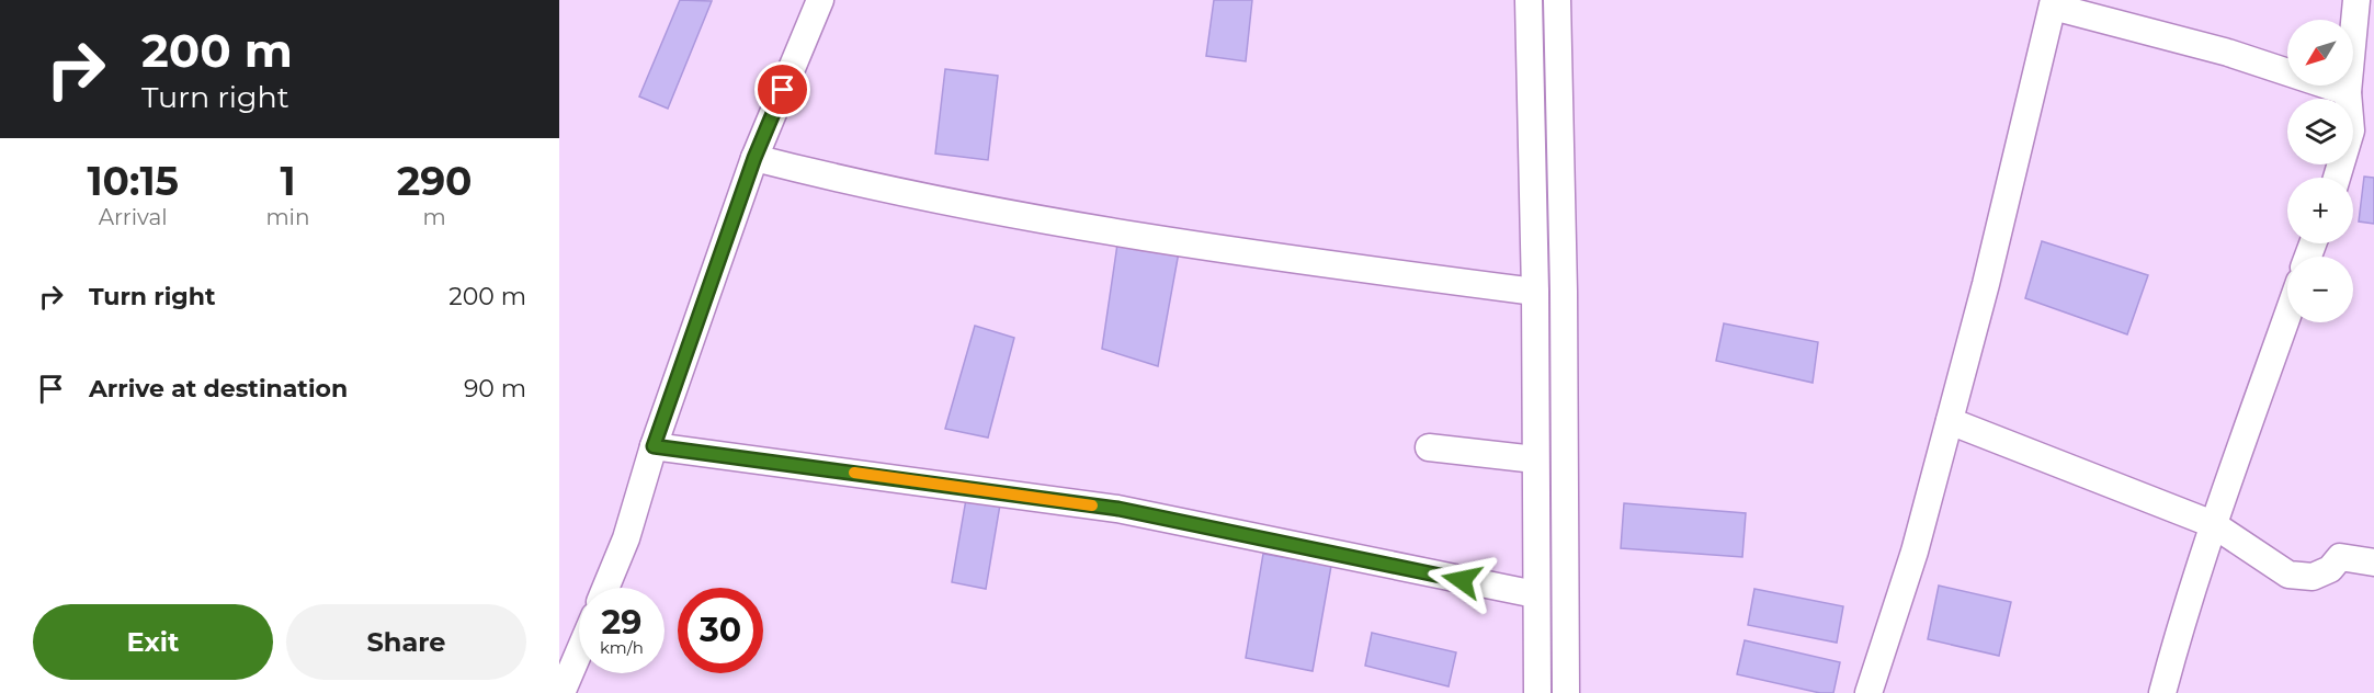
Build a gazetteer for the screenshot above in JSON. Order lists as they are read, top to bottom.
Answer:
{
  "north": "bottom left",
  "page": {
    "turn": ["200 m", "Turn right"],
    "map_buttons": ["+", "−"],
    "eta": [
      "10:15",
      "Arrival",
      "1",
      "min",
      "290",
      "m"
    ],
    "list": [
      {
        "name": "Turn right",
        "value": "200 m"
      },
      {
        "name": "Arrive at destination",
        "value": "90 m"
      }
    ],
    "speed": "29 km/h",
    "limit": "30",
    "buttons": ["Exit", "Share"]
  }
}
